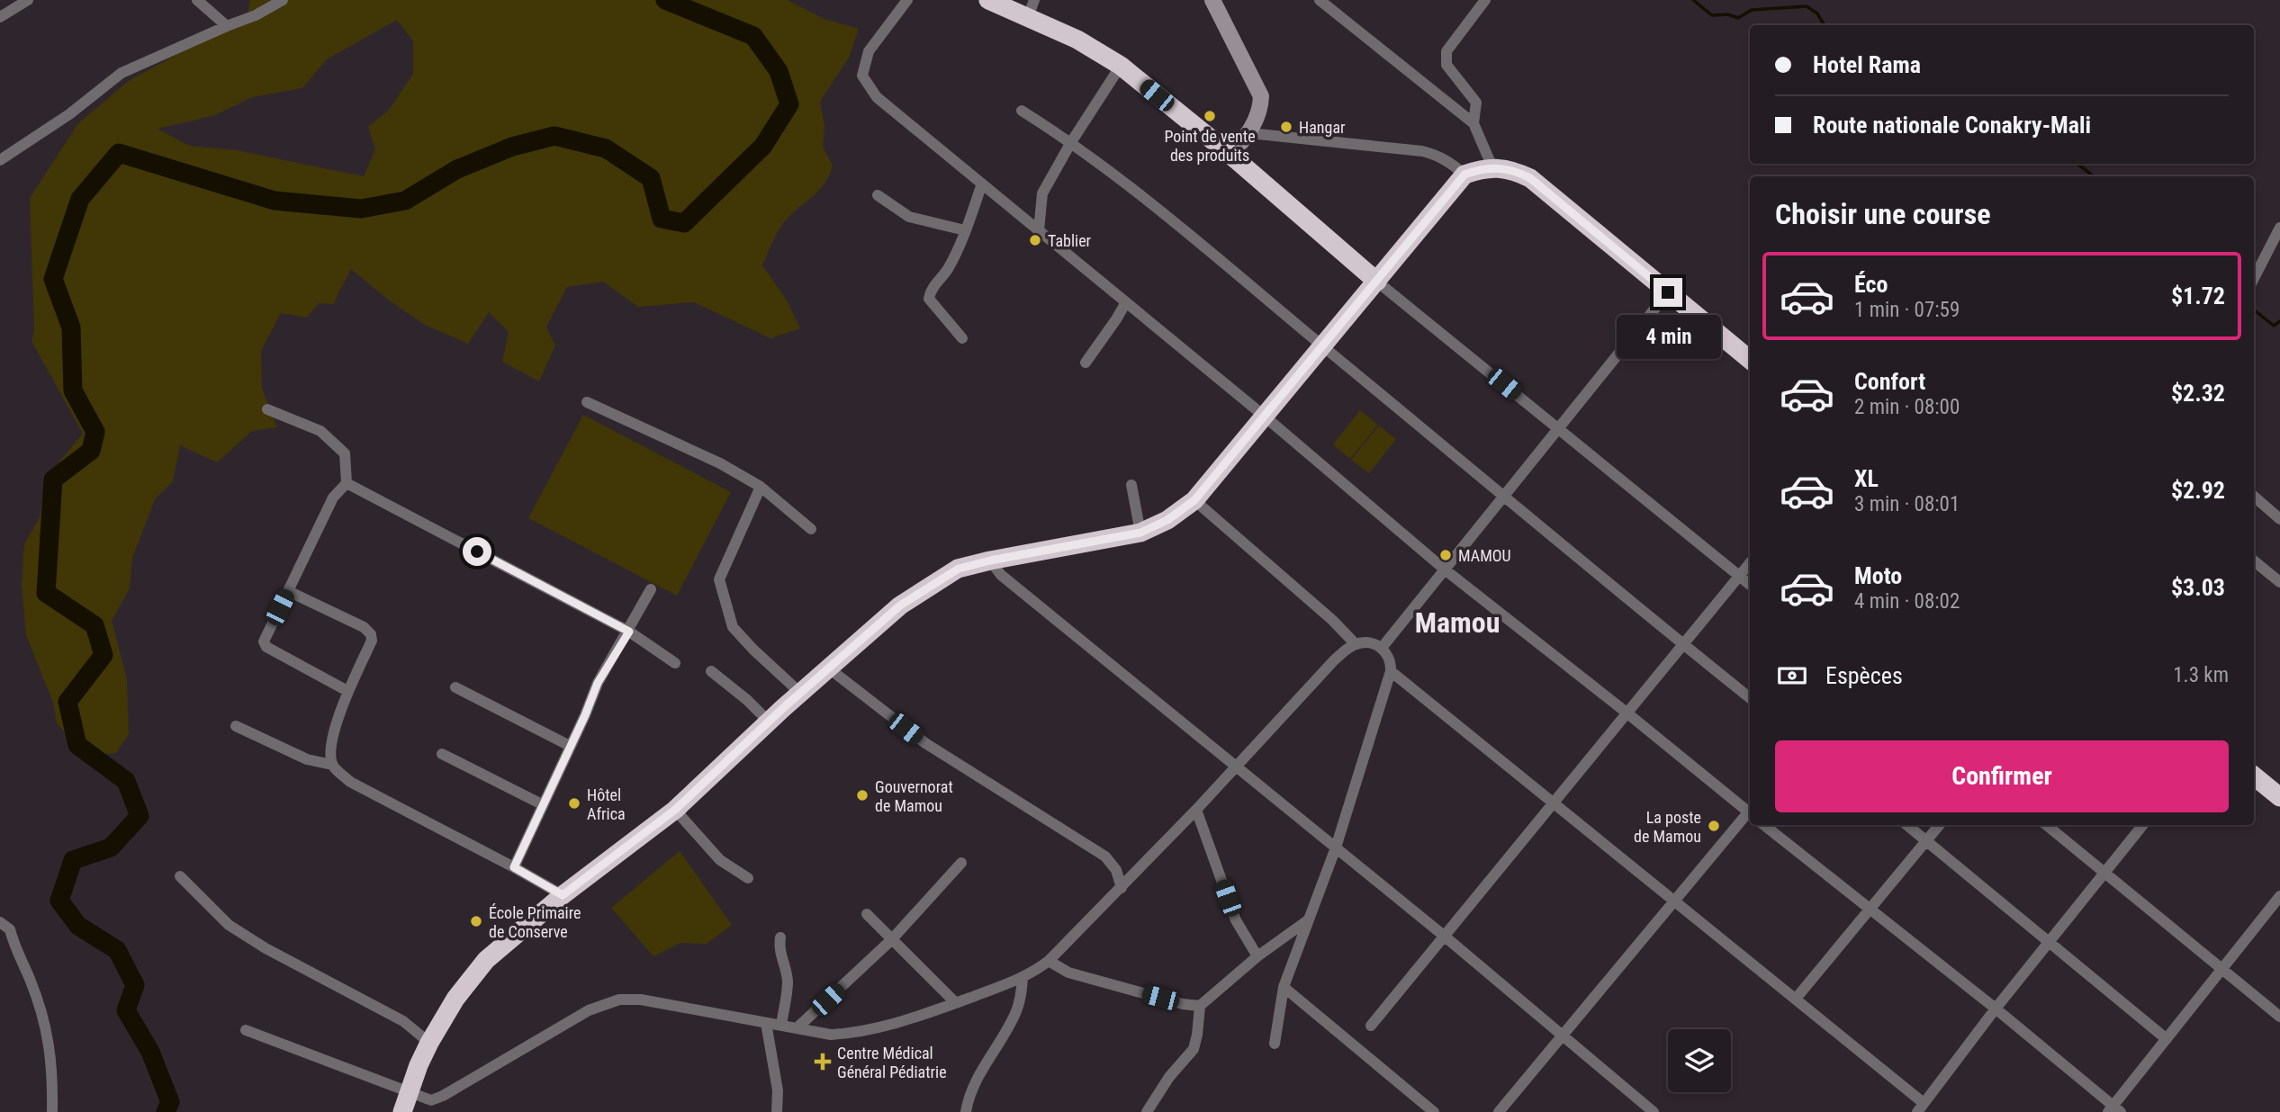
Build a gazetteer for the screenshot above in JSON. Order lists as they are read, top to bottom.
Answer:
{
  "districts": ["Mamou"],
  "places": {
    "other": [
      "Point de vente des produits",
      "Hangar",
      "Tablier",
      "MAMOU",
      "Gouvernorat de Mamou",
      "Hôtel Africa",
      "La poste de Mamou",
      "École Primaire de Conserve"
    ],
    "health": ["Centre Médical Général Pédiatrie"]
  },
  "page": {
    "banner": ["Hotel Rama", "Route nationale Conakry-Mali"],
    "heading": "Choisir une course",
    "list": [
      {
        "name": "Éco",
        "note": "1 min · 07:59",
        "value": "$1.72"
      },
      {
        "name": "Confort",
        "note": "2 min · 08:00",
        "value": "$2.32"
      },
      {
        "name": "XL",
        "note": "3 min · 08:01",
        "value": "$2.92"
      },
      {
        "name": "Moto",
        "note": "4 min · 08:02",
        "value": "$3.03"
      }
    ],
    "bubble": "4 min",
    "pay": ["Espèces", "1.3 km"],
    "buttons": "Confirmer"
  }
}
